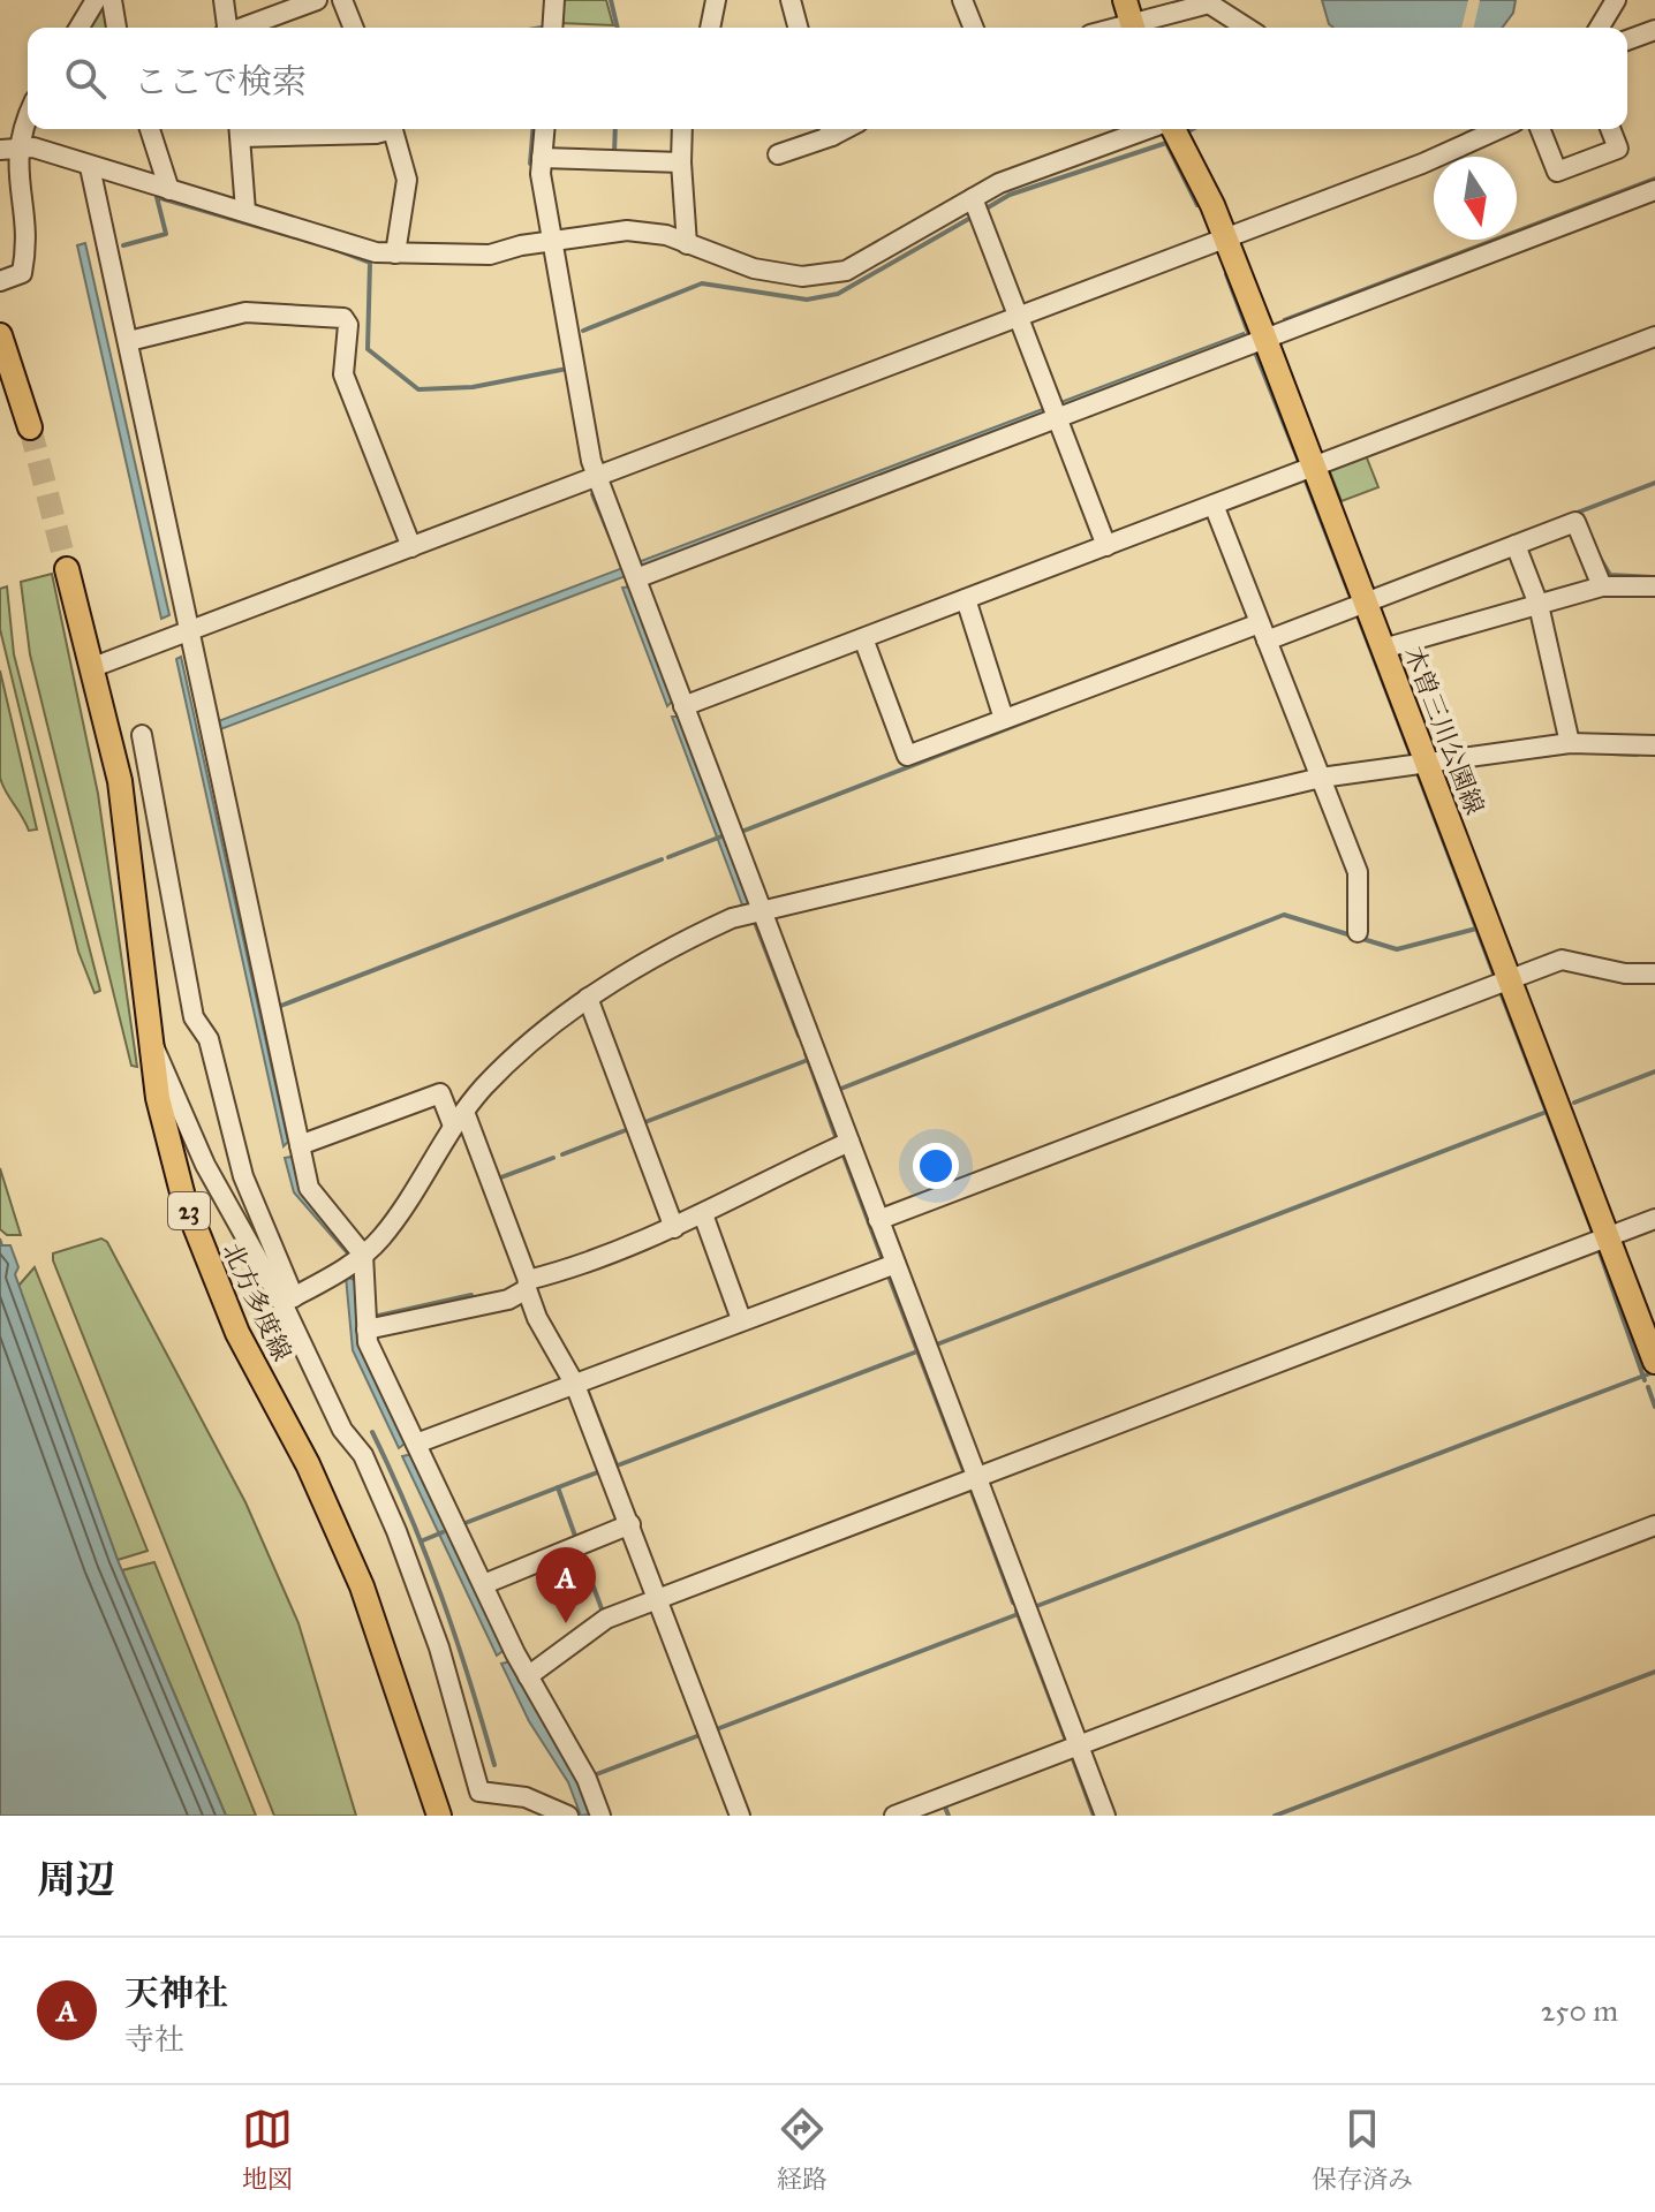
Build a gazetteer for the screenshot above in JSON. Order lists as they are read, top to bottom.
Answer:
{
  "streets": {
    "main road": ["木曽三川公園線", "23", "北方多度線"]
  },
  "north": "bottom",
  "page": {
    "search": "ここで検索",
    "pins": "A",
    "heading": "周辺",
    "list": [
      {
        "mark": "A",
        "name": "天神社",
        "note": "寺社",
        "value": "250 m"
      }
    ],
    "nav": ["地図", "経路", "保存済み"]
  }
}
